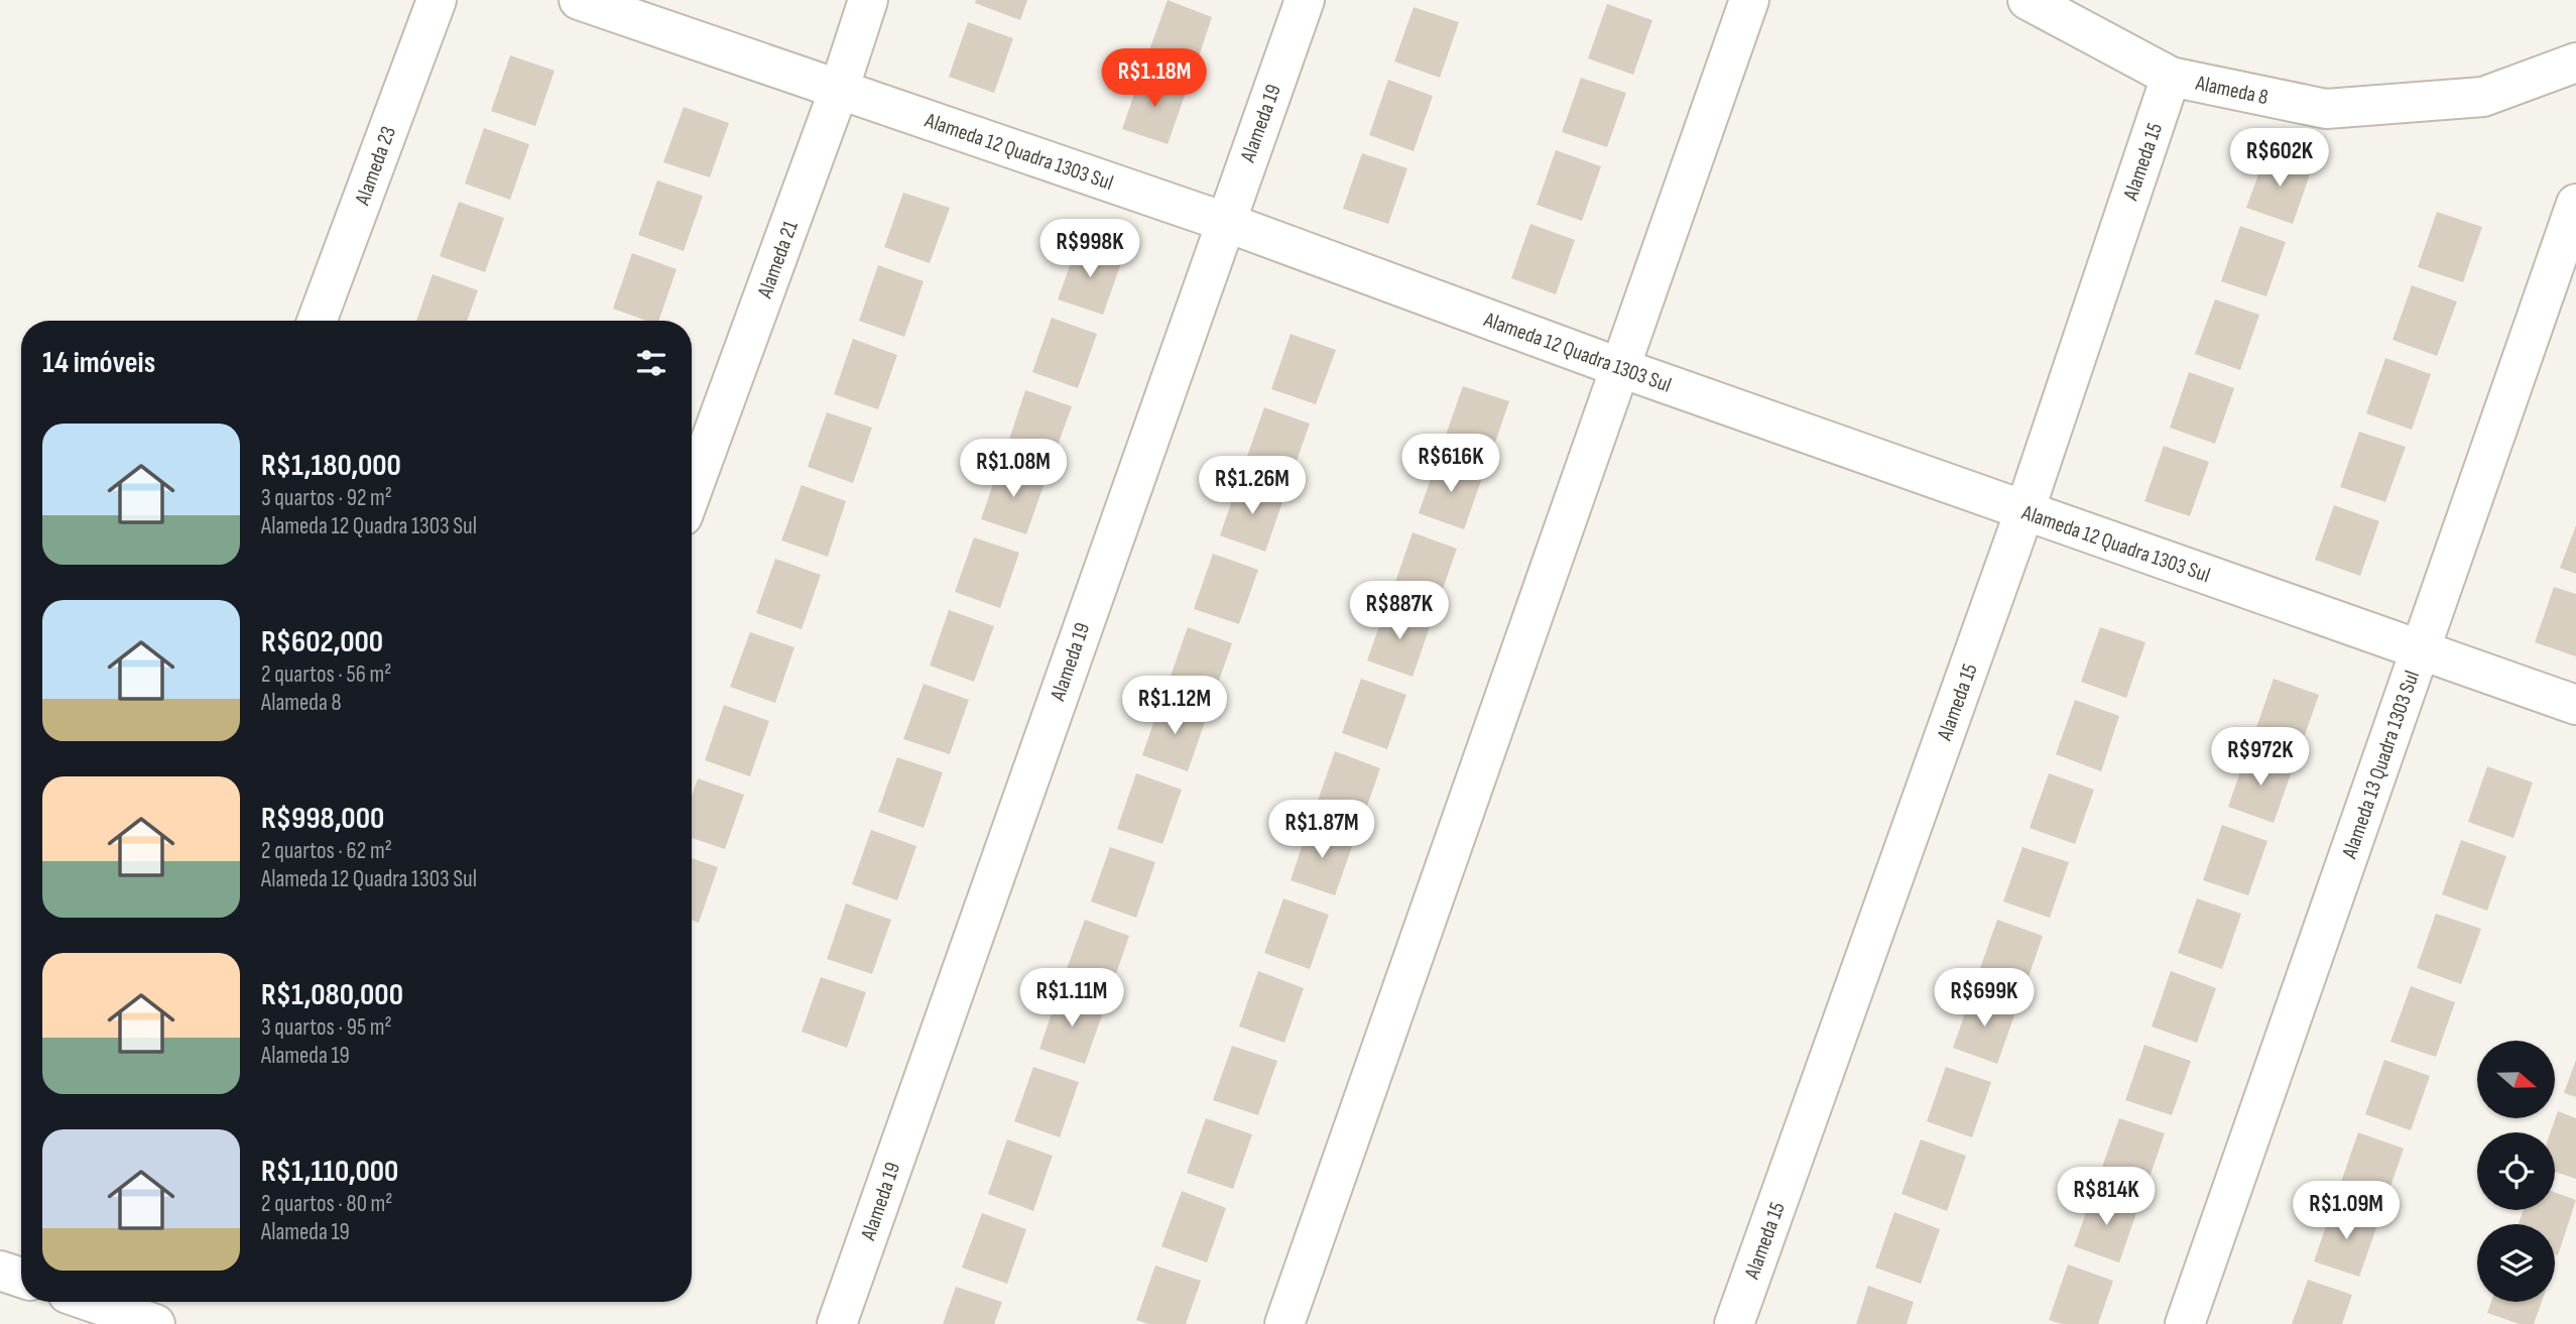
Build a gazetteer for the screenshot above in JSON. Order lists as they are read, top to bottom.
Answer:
{
  "streets": {
    "street": [
      "Alameda 8",
      "Alameda 19",
      "Alameda 12 Quadra 1303 Sul",
      "Alameda 15",
      "Alameda 23",
      "Alameda 21",
      "Alameda 13 Quadra 1303 Sul"
    ]
  },
  "crossings": [
    ["Alameda 8", "Alameda 15"],
    ["Alameda 19", "Alameda 12 Quadra 1303 Sul"],
    ["Alameda 12 Quadra 1303 Sul", "Alameda 15"],
    ["Alameda 12 Quadra 1303 Sul", "Alameda 21"],
    ["Alameda 12 Quadra 1303 Sul", "Alameda 13 Quadra 1303 Sul"]
  ],
  "north": "right",
  "page": {
    "price": [
      "R$1.18M",
      "R$602K",
      "R$998K",
      "R$616K",
      "R$1.08M",
      "R$1.26M",
      "R$887K",
      "R$1.12M",
      "R$972K",
      "R$1.87M",
      "R$1.11M",
      "R$699K",
      "R$814K",
      "R$1.09M"
    ],
    "heading": "14 imóveis",
    "list": [
      {
        "name": "R$1,180,000",
        "note": "3 quartos · 92 m² · Alameda 12 Quadra 1303 Sul"
      },
      {
        "name": "R$602,000",
        "note": "2 quartos · 56 m² · Alameda 8"
      },
      {
        "name": "R$998,000",
        "note": "2 quartos · 62 m² · Alameda 12 Quadra 1303 Sul"
      },
      {
        "name": "R$1,080,000",
        "note": "3 quartos · 95 m² · Alameda 19"
      },
      {
        "name": "R$1,110,000",
        "note": "2 quartos · 80 m² · Alameda 19"
      }
    ]
  }
}
